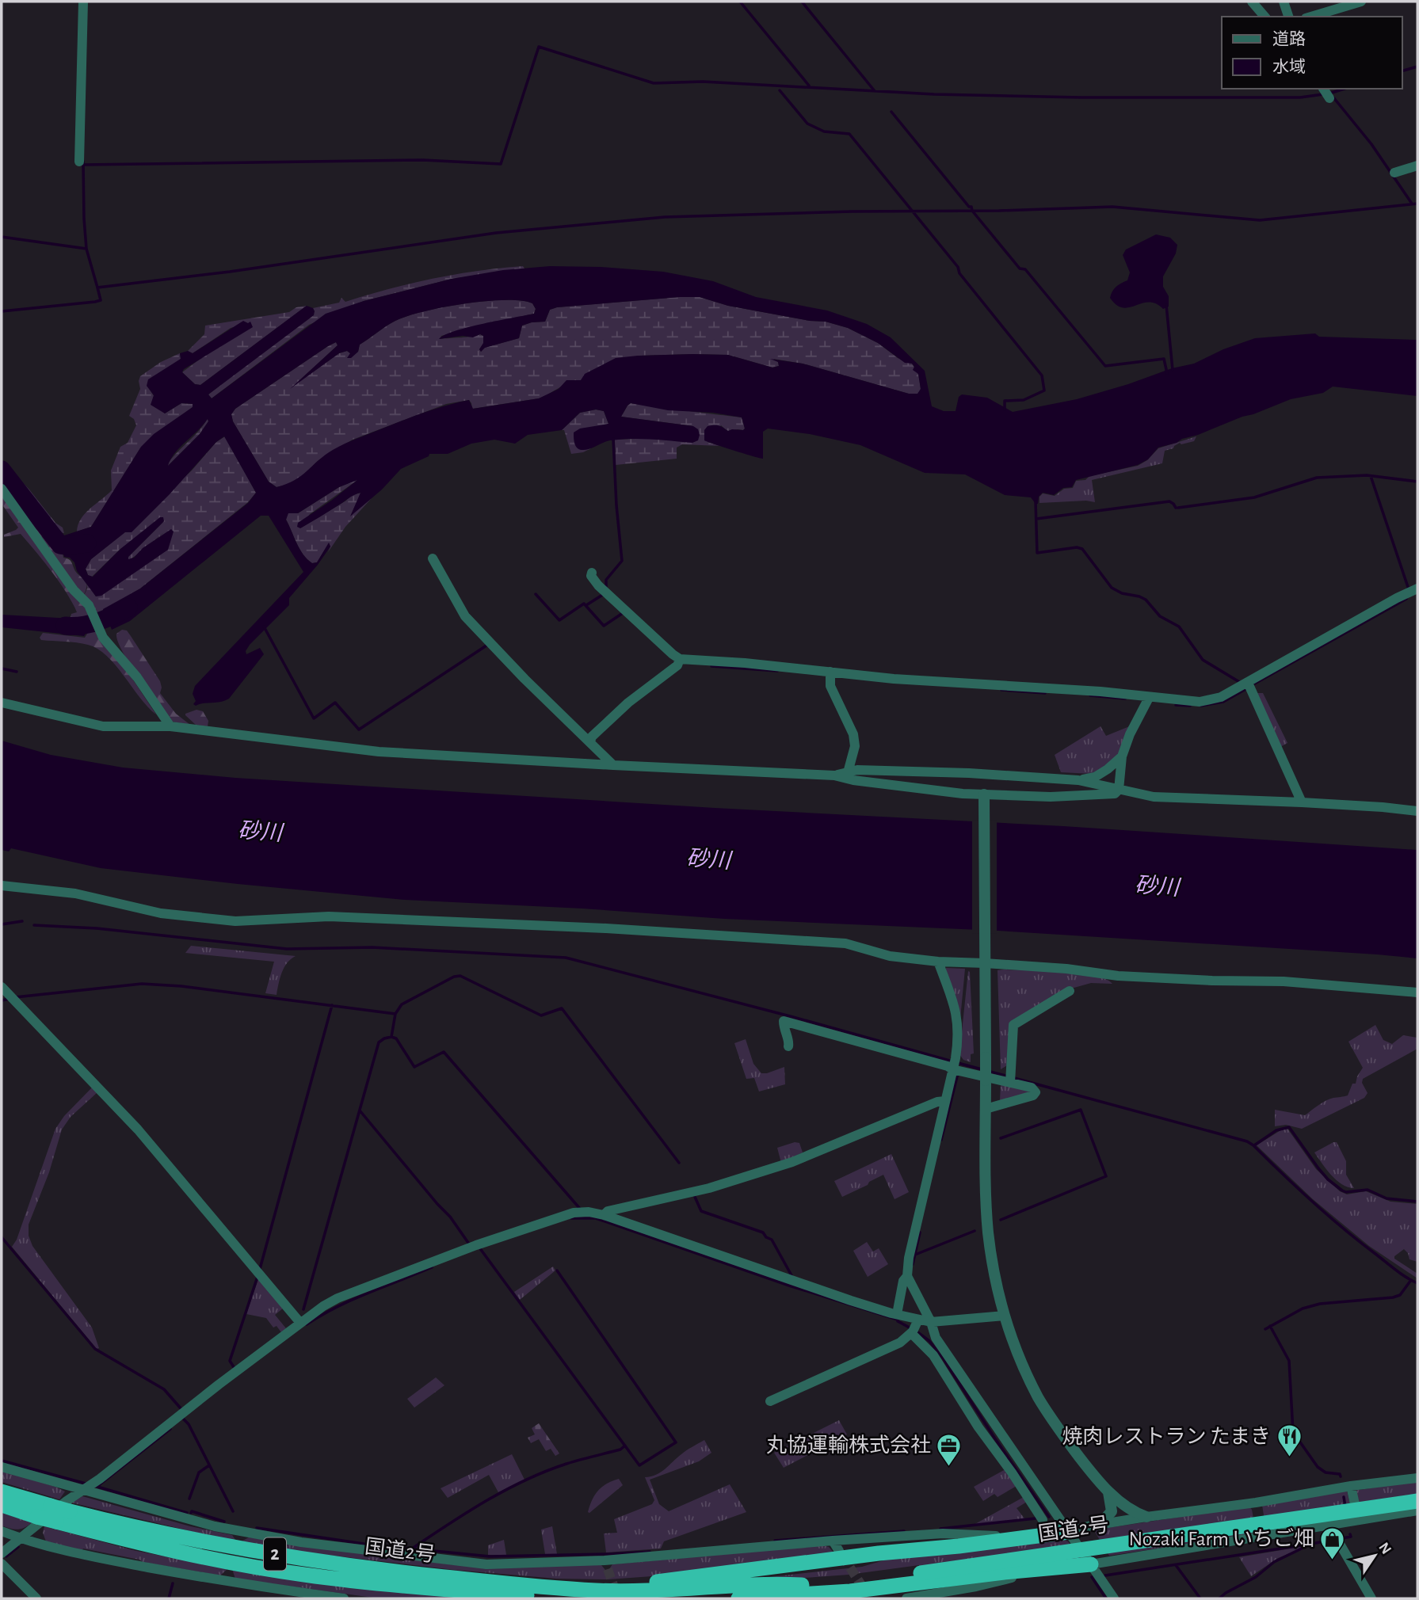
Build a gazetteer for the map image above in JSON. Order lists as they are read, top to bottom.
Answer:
{
  "streets": {
    "highway": ["国道2号", "2"]
  },
  "water": ["砂川"],
  "places": {
    "restaurant": ["焼肉レストラン たまき"],
    "office": ["丸協運輸株式会社"],
    "shop": ["Nozaki Farm いちご畑"]
  },
  "legend": ["道路", "水域"],
  "north": "top right"
}
